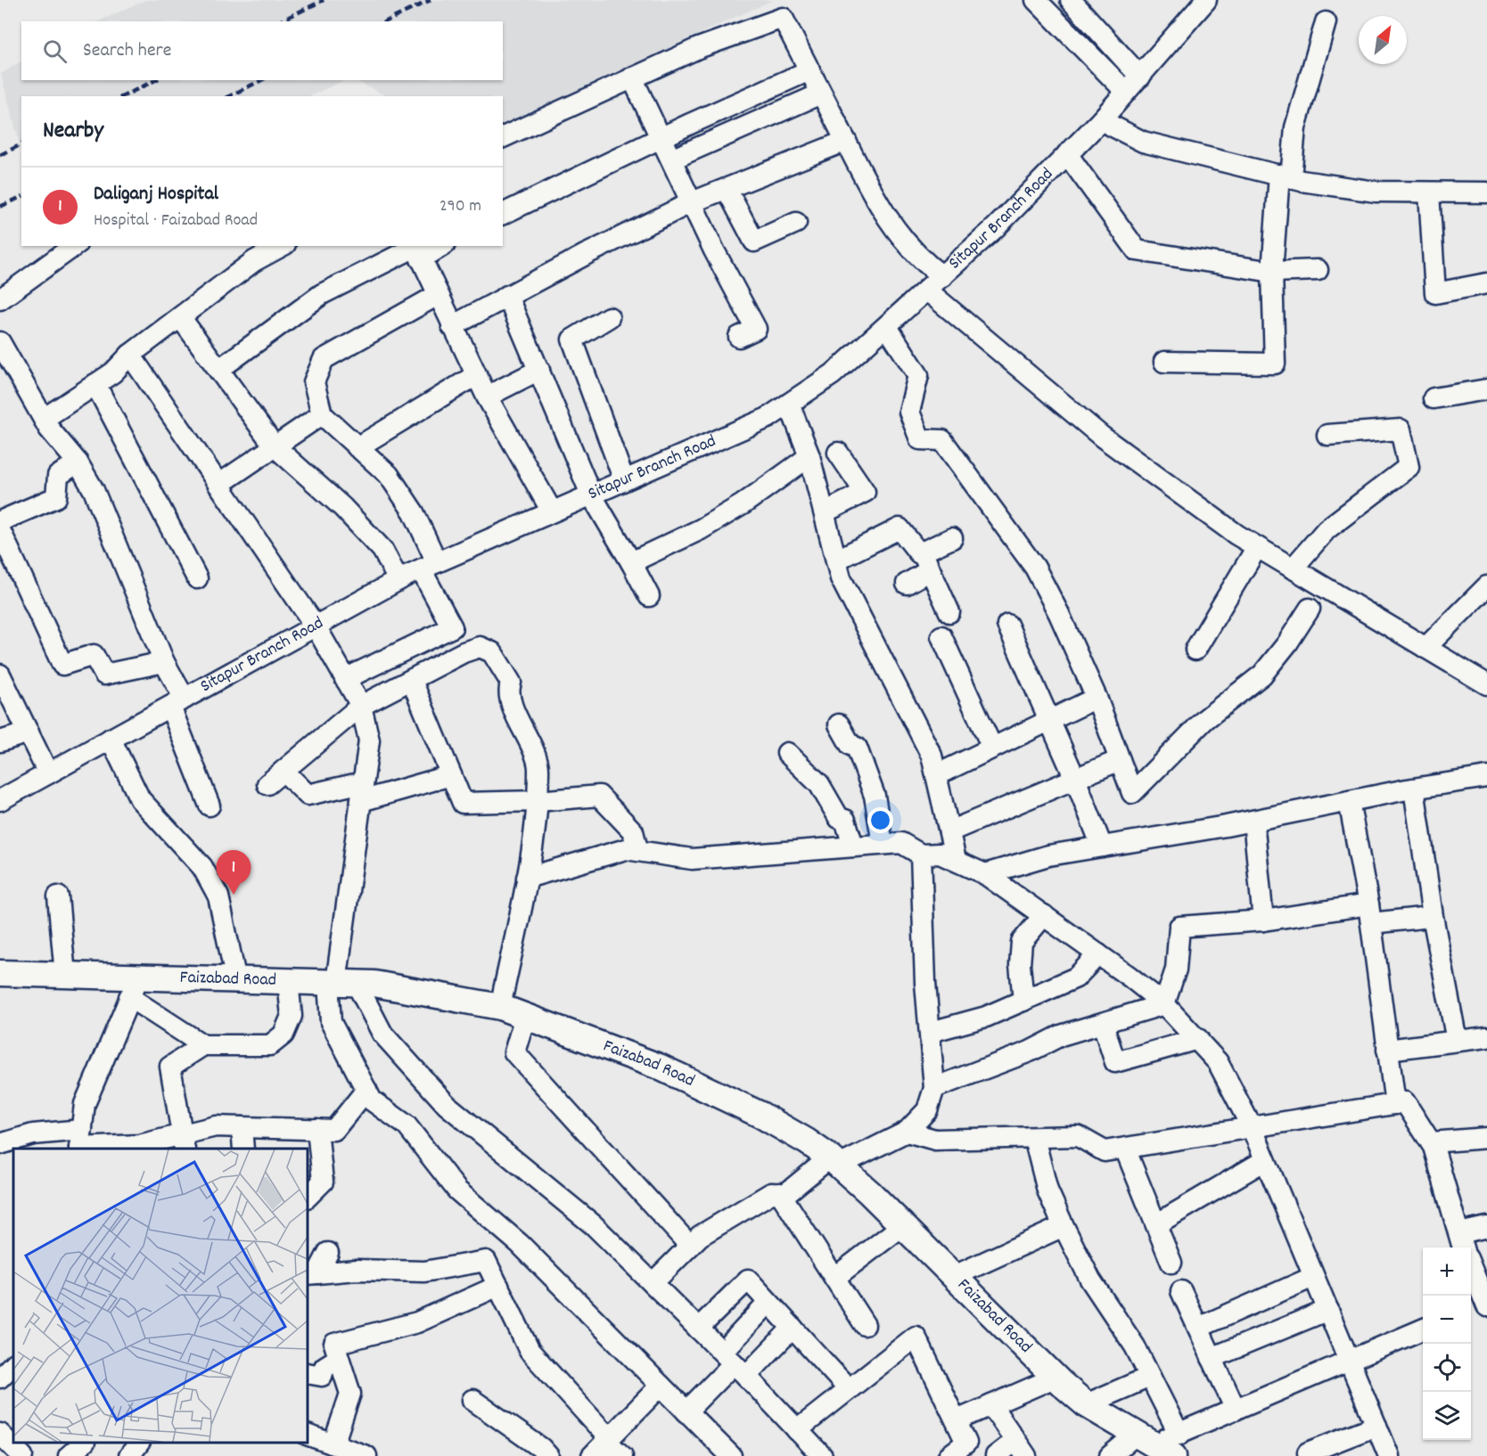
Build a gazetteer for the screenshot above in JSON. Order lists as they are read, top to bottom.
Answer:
{
  "streets": {
    "main road": ["Faizabad Road"],
    "street": ["Sitapur Branch Road"]
  },
  "north": "top right",
  "page": {
    "search": "Search here",
    "heading": "Nearby",
    "list": [
      {
        "mark": "1",
        "name": "Daliganj Hospital",
        "note": "Hospital · Faizabad Road",
        "value": "290 m"
      }
    ],
    "pins": "1",
    "map_buttons": ["+", "−"]
  }
}
